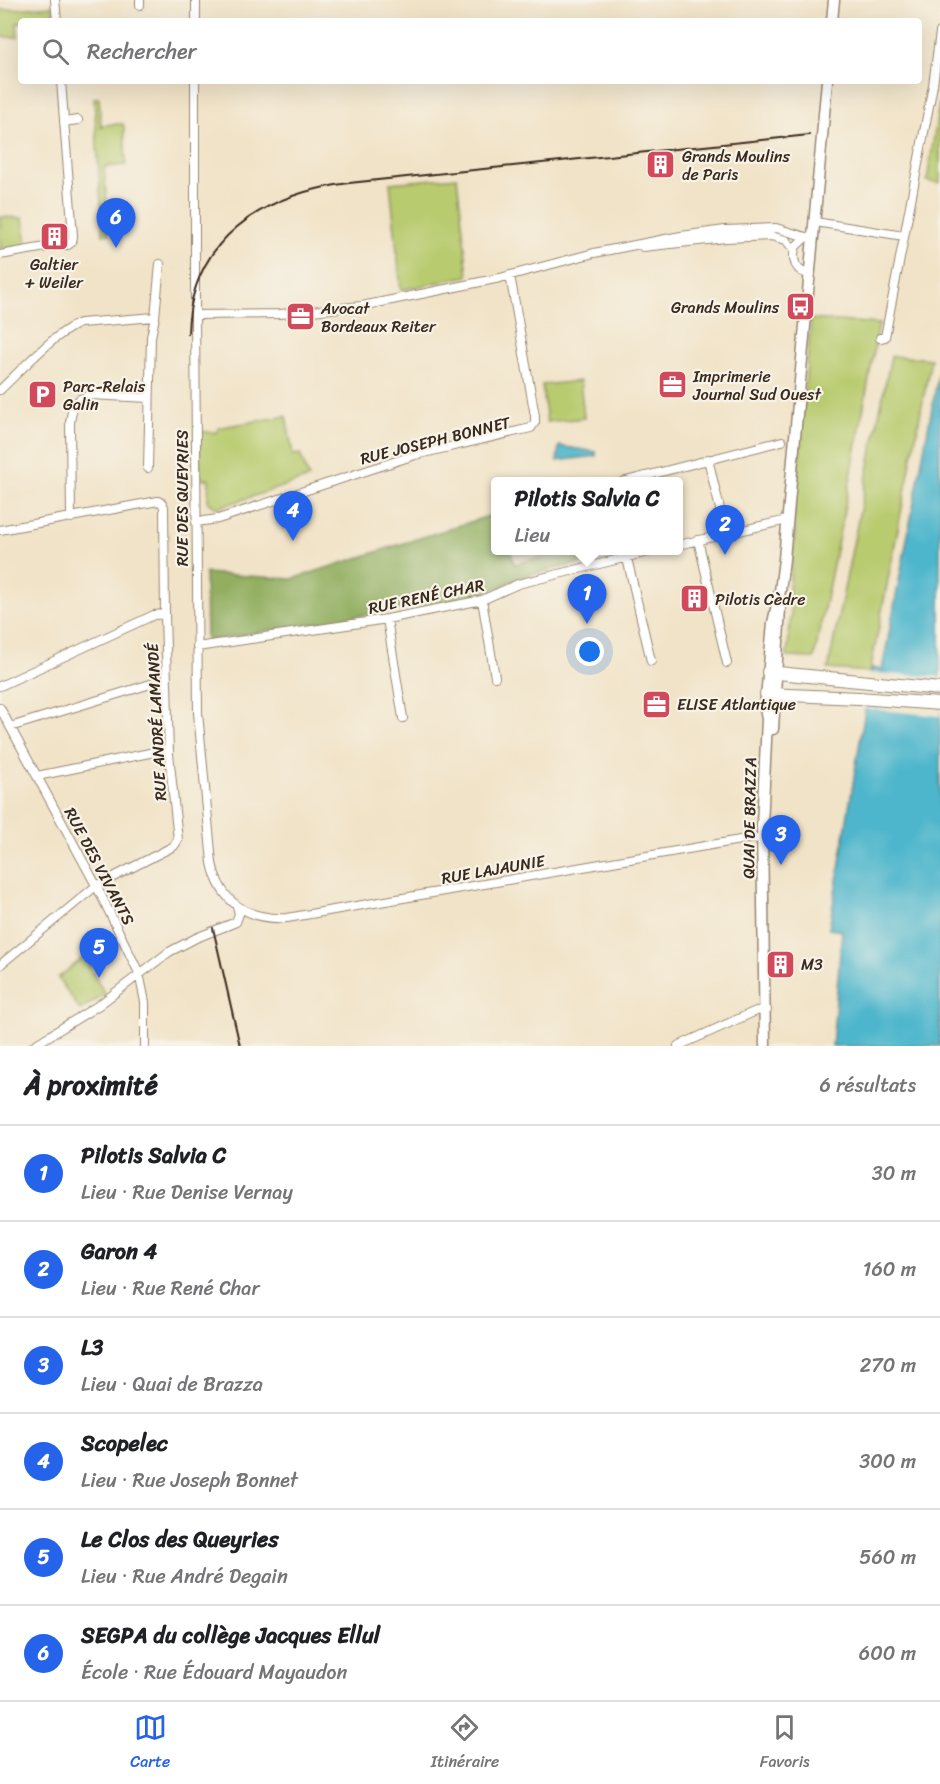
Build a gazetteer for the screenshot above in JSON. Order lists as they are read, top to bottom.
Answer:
{
  "streets": {
    "main road": ["QUAI DE BRAZZA"],
    "street": [
      "RUE JOSEPH BONNET",
      "RUE DES QUEYRIES",
      "RUE RENÉ CHAR",
      "RUE ANDRÉ LAMANDÉ",
      "RUE DES VIVANTS",
      "RUE LAJAUNIE"
    ]
  },
  "crossings": [
    ["RUE JOSEPH BONNET", "RUE DES QUEYRIES"],
    ["RUE DES QUEYRIES", "RUE RENÉ CHAR"],
    ["RUE DES QUEYRIES", "RUE LAJAUNIE"],
    ["RUE ANDRÉ LAMANDÉ", "RUE DES VIVANTS"],
    ["QUAI DE BRAZZA", "RUE LAJAUNIE"]
  ],
  "places": {
    "building": [
      "Grands Moulins de Paris",
      "Galtier + Weiler",
      "Pilotis Cèdre",
      "M3"
    ],
    "bus stop": ["Grands Moulins"],
    "office": ["Avocat Bordeaux Reiter", "Imprimerie Journal Sud Ouest", "ELISE Atlantique"],
    "parking": ["Parc-Relais Galin"]
  },
  "page": {
    "search": "Rechercher",
    "pins": [
      "6",
      "4",
      "2",
      "1",
      "3",
      "5"
    ],
    "popup": ["Pilotis Salvia C", "Lieu"],
    "heading": ["À proximité", "6 résultats"],
    "list": [
      {
        "mark": "1",
        "name": "Pilotis Salvia C",
        "note": "Lieu · Rue Denise Vernay",
        "value": "30 m"
      },
      {
        "mark": "2",
        "name": "Garon 4",
        "note": "Lieu · Rue René Char",
        "value": "160 m"
      },
      {
        "mark": "3",
        "name": "L3",
        "note": "Lieu · Quai de Brazza",
        "value": "270 m"
      },
      {
        "mark": "4",
        "name": "Scopelec",
        "note": "Lieu · Rue Joseph Bonnet",
        "value": "300 m"
      },
      {
        "mark": "5",
        "name": "Le Clos des Queyries",
        "note": "Lieu · Rue André Degain",
        "value": "560 m"
      },
      {
        "mark": "6",
        "name": "SEGPA du collège Jacques Ellul",
        "note": "École · Rue Édouard Mayaudon",
        "value": "600 m"
      }
    ],
    "nav": ["Carte", "Itinéraire", "Favoris"]
  }
}
